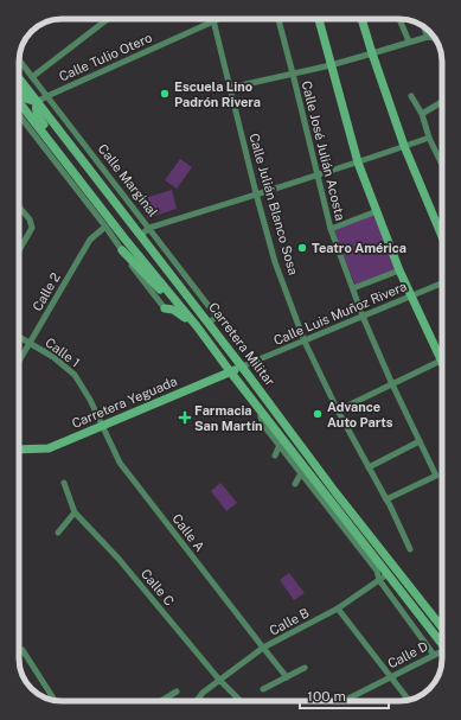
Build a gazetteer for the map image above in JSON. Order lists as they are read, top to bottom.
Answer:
{
  "streets": {
    "main road": ["Carretera Militar", "Carretera Yeguada"],
    "street": [
      "Calle Tulio Otero",
      "Calle José Julián Acosta",
      "Calle Marginal",
      "Calle Julián Blanco Sosa",
      "Calle 2",
      "Calle Luis Muñoz Rivera",
      "Calle 1",
      "Calle A",
      "Calle C",
      "Calle B",
      "Calle D"
    ]
  },
  "crossings": [
    ["Calle Tulio Otero", "Calle Marginal"],
    ["Calle Tulio Otero", "Calle Julián Blanco Sosa"],
    ["Calle Tulio Otero", "Carretera Militar"],
    ["Calle José Julián Acosta", "Calle Julián Blanco Sosa"],
    ["Calle José Julián Acosta", "Calle Luis Muñoz Rivera"],
    ["Calle Marginal", "Carretera Militar"],
    ["Calle Julián Blanco Sosa", "Calle Luis Muñoz Rivera"],
    ["Calle 2", "Calle 1"],
    ["Calle Luis Muñoz Rivera", "Carretera Militar"],
    ["Calle Luis Muñoz Rivera", "Carretera Yeguada"],
    ["Carretera Militar", "Carretera Yeguada"],
    ["Carretera Militar", "Calle B"],
    ["Calle 1", "Carretera Yeguada"],
    ["Calle 1", "Calle A"],
    ["Carretera Yeguada", "Calle A"],
    ["Calle A", "Calle B"],
    ["Calle C", "Calle B"]
  ],
  "places": {
    "other": ["Escuela Lino Padrón Rivera", "Teatro América", "Advance Auto Parts"],
    "health": ["Farmacia San Martín"]
  },
  "scale_bar": "100 m"
}
